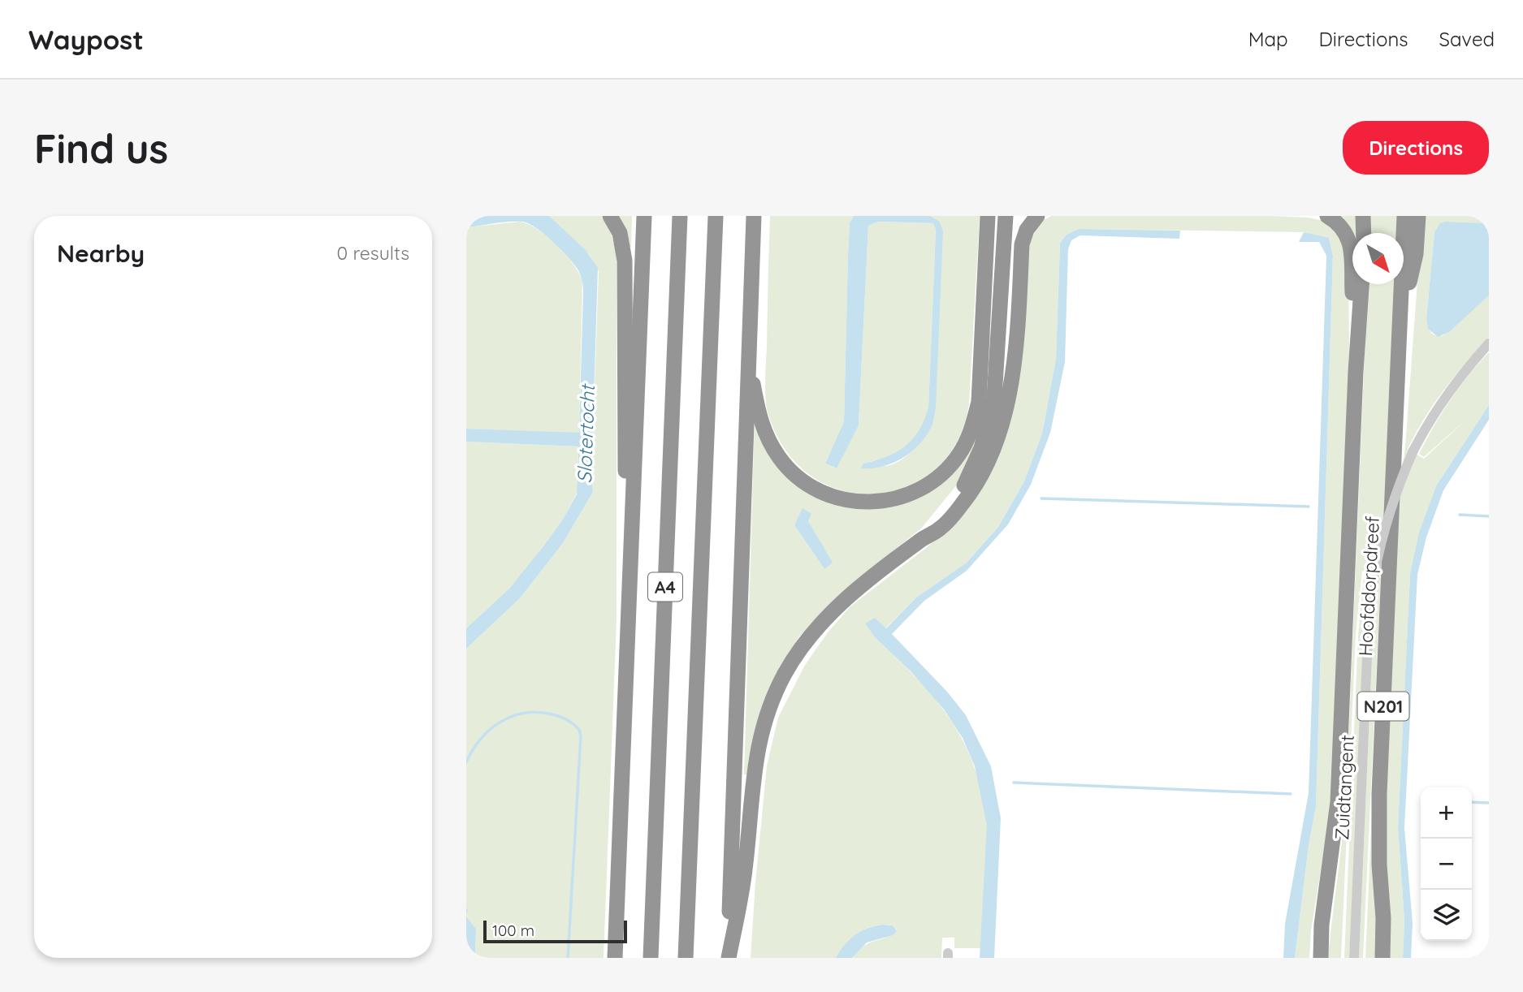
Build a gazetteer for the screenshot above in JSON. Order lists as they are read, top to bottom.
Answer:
{
  "streets": {
    "highway": ["Hoofddorpdreef", "A4", "N201"],
    "lane": ["Zuidtangent"]
  },
  "water": ["Slotertocht"],
  "scale_bar": "100 m",
  "north": "bottom right",
  "page": {
    "header": "Waypost",
    "nav": ["Map", "Directions", "Saved"],
    "buttons": "Directions",
    "title": "Find us",
    "heading": ["Nearby", "0 results"],
    "map_buttons": ["+", "−"],
    "scale": "100 m"
  }
}
